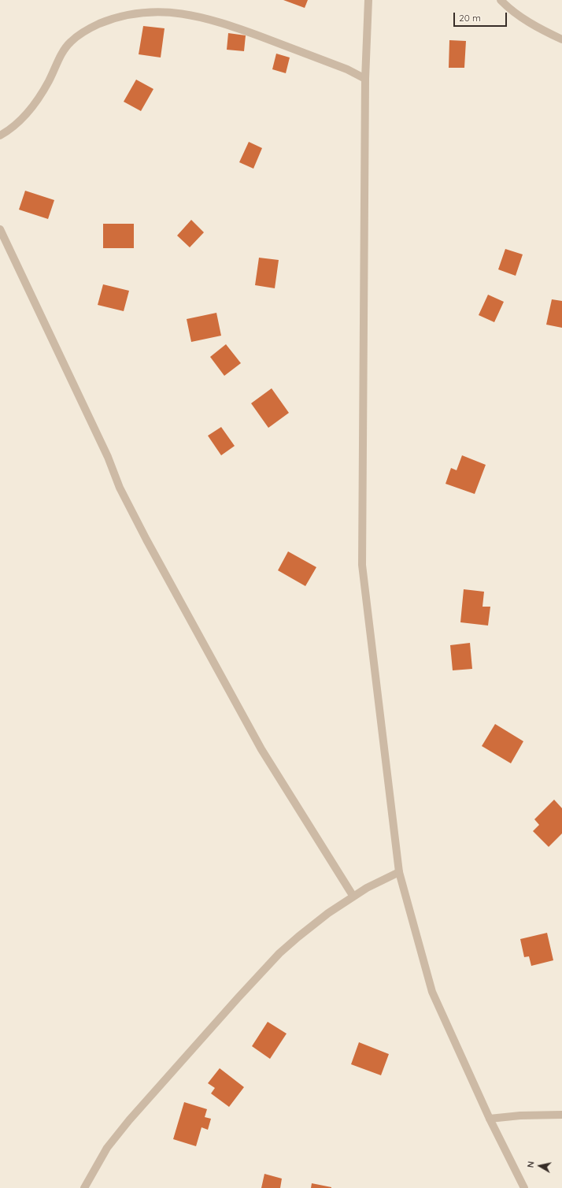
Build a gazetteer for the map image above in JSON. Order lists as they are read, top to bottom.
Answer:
{
  "scale_bar": "20 m",
  "north": "left"
}
